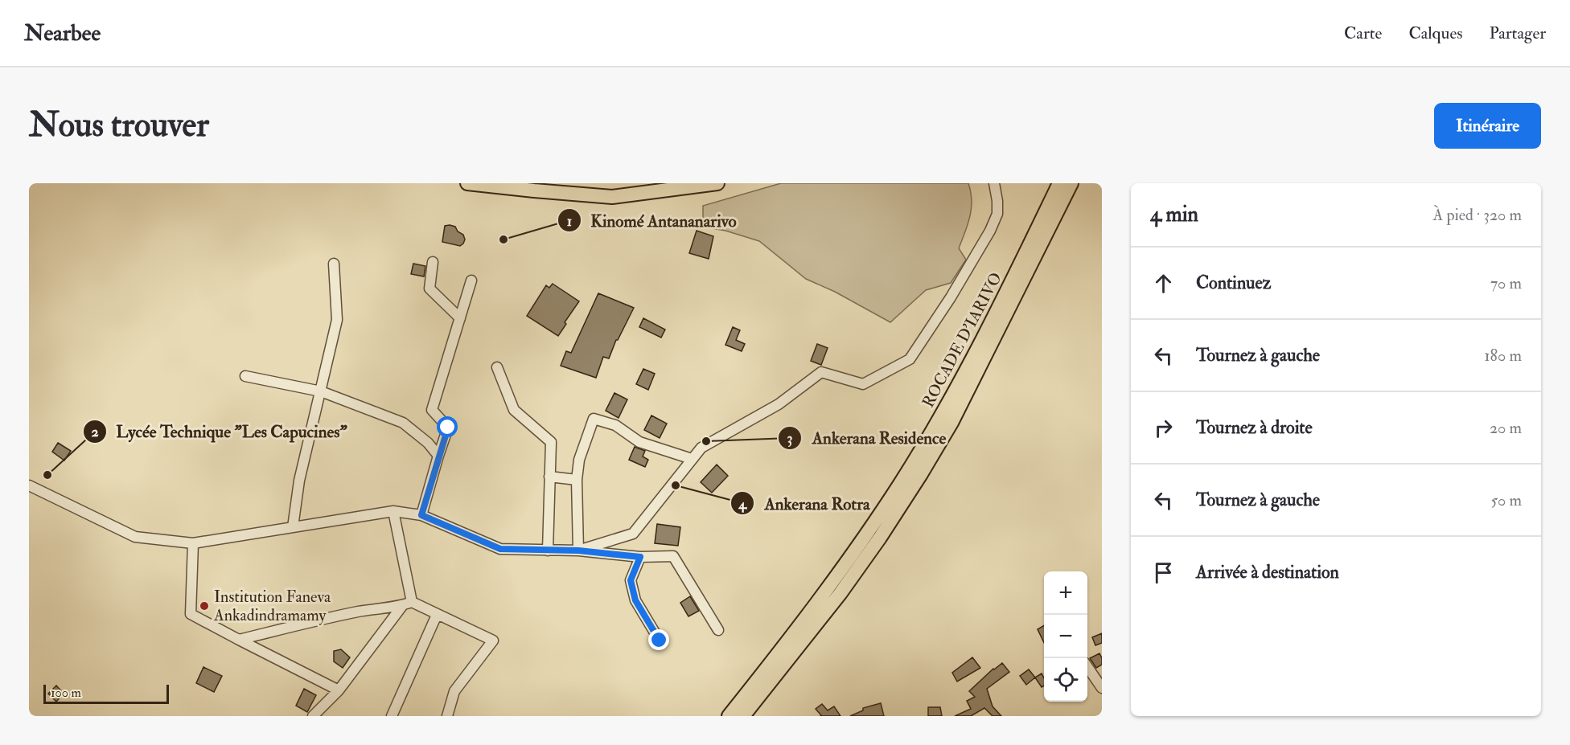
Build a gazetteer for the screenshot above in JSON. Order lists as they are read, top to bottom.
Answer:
{
  "streets": {
    "main road": ["ROCADE D'IARIVO"]
  },
  "places": [
    "Kinomé Antananarivo",
    "Ankerana Residence",
    "Lycée Technique \"Les Capucines\"",
    "Ankerana Rotra",
    "Institution Faneva Ankadindramamy"
  ],
  "scale_bar": "100 m",
  "page": {
    "header": "Nearbee",
    "nav": ["Carte", "Calques", "Partager"],
    "buttons": "Itinéraire",
    "title": "Nous trouver",
    "heading": ["4 min", "À pied · 320 m"],
    "list": [
      ["Continuez", "70 m"],
      ["Tournez à gauche", "180 m"],
      ["Tournez à droite", "20 m"],
      ["Tournez à gauche", "50 m"],
      "Arrivée à destination"
    ],
    "map_buttons": ["+", "−"],
    "scale": "100 m"
  }
}
